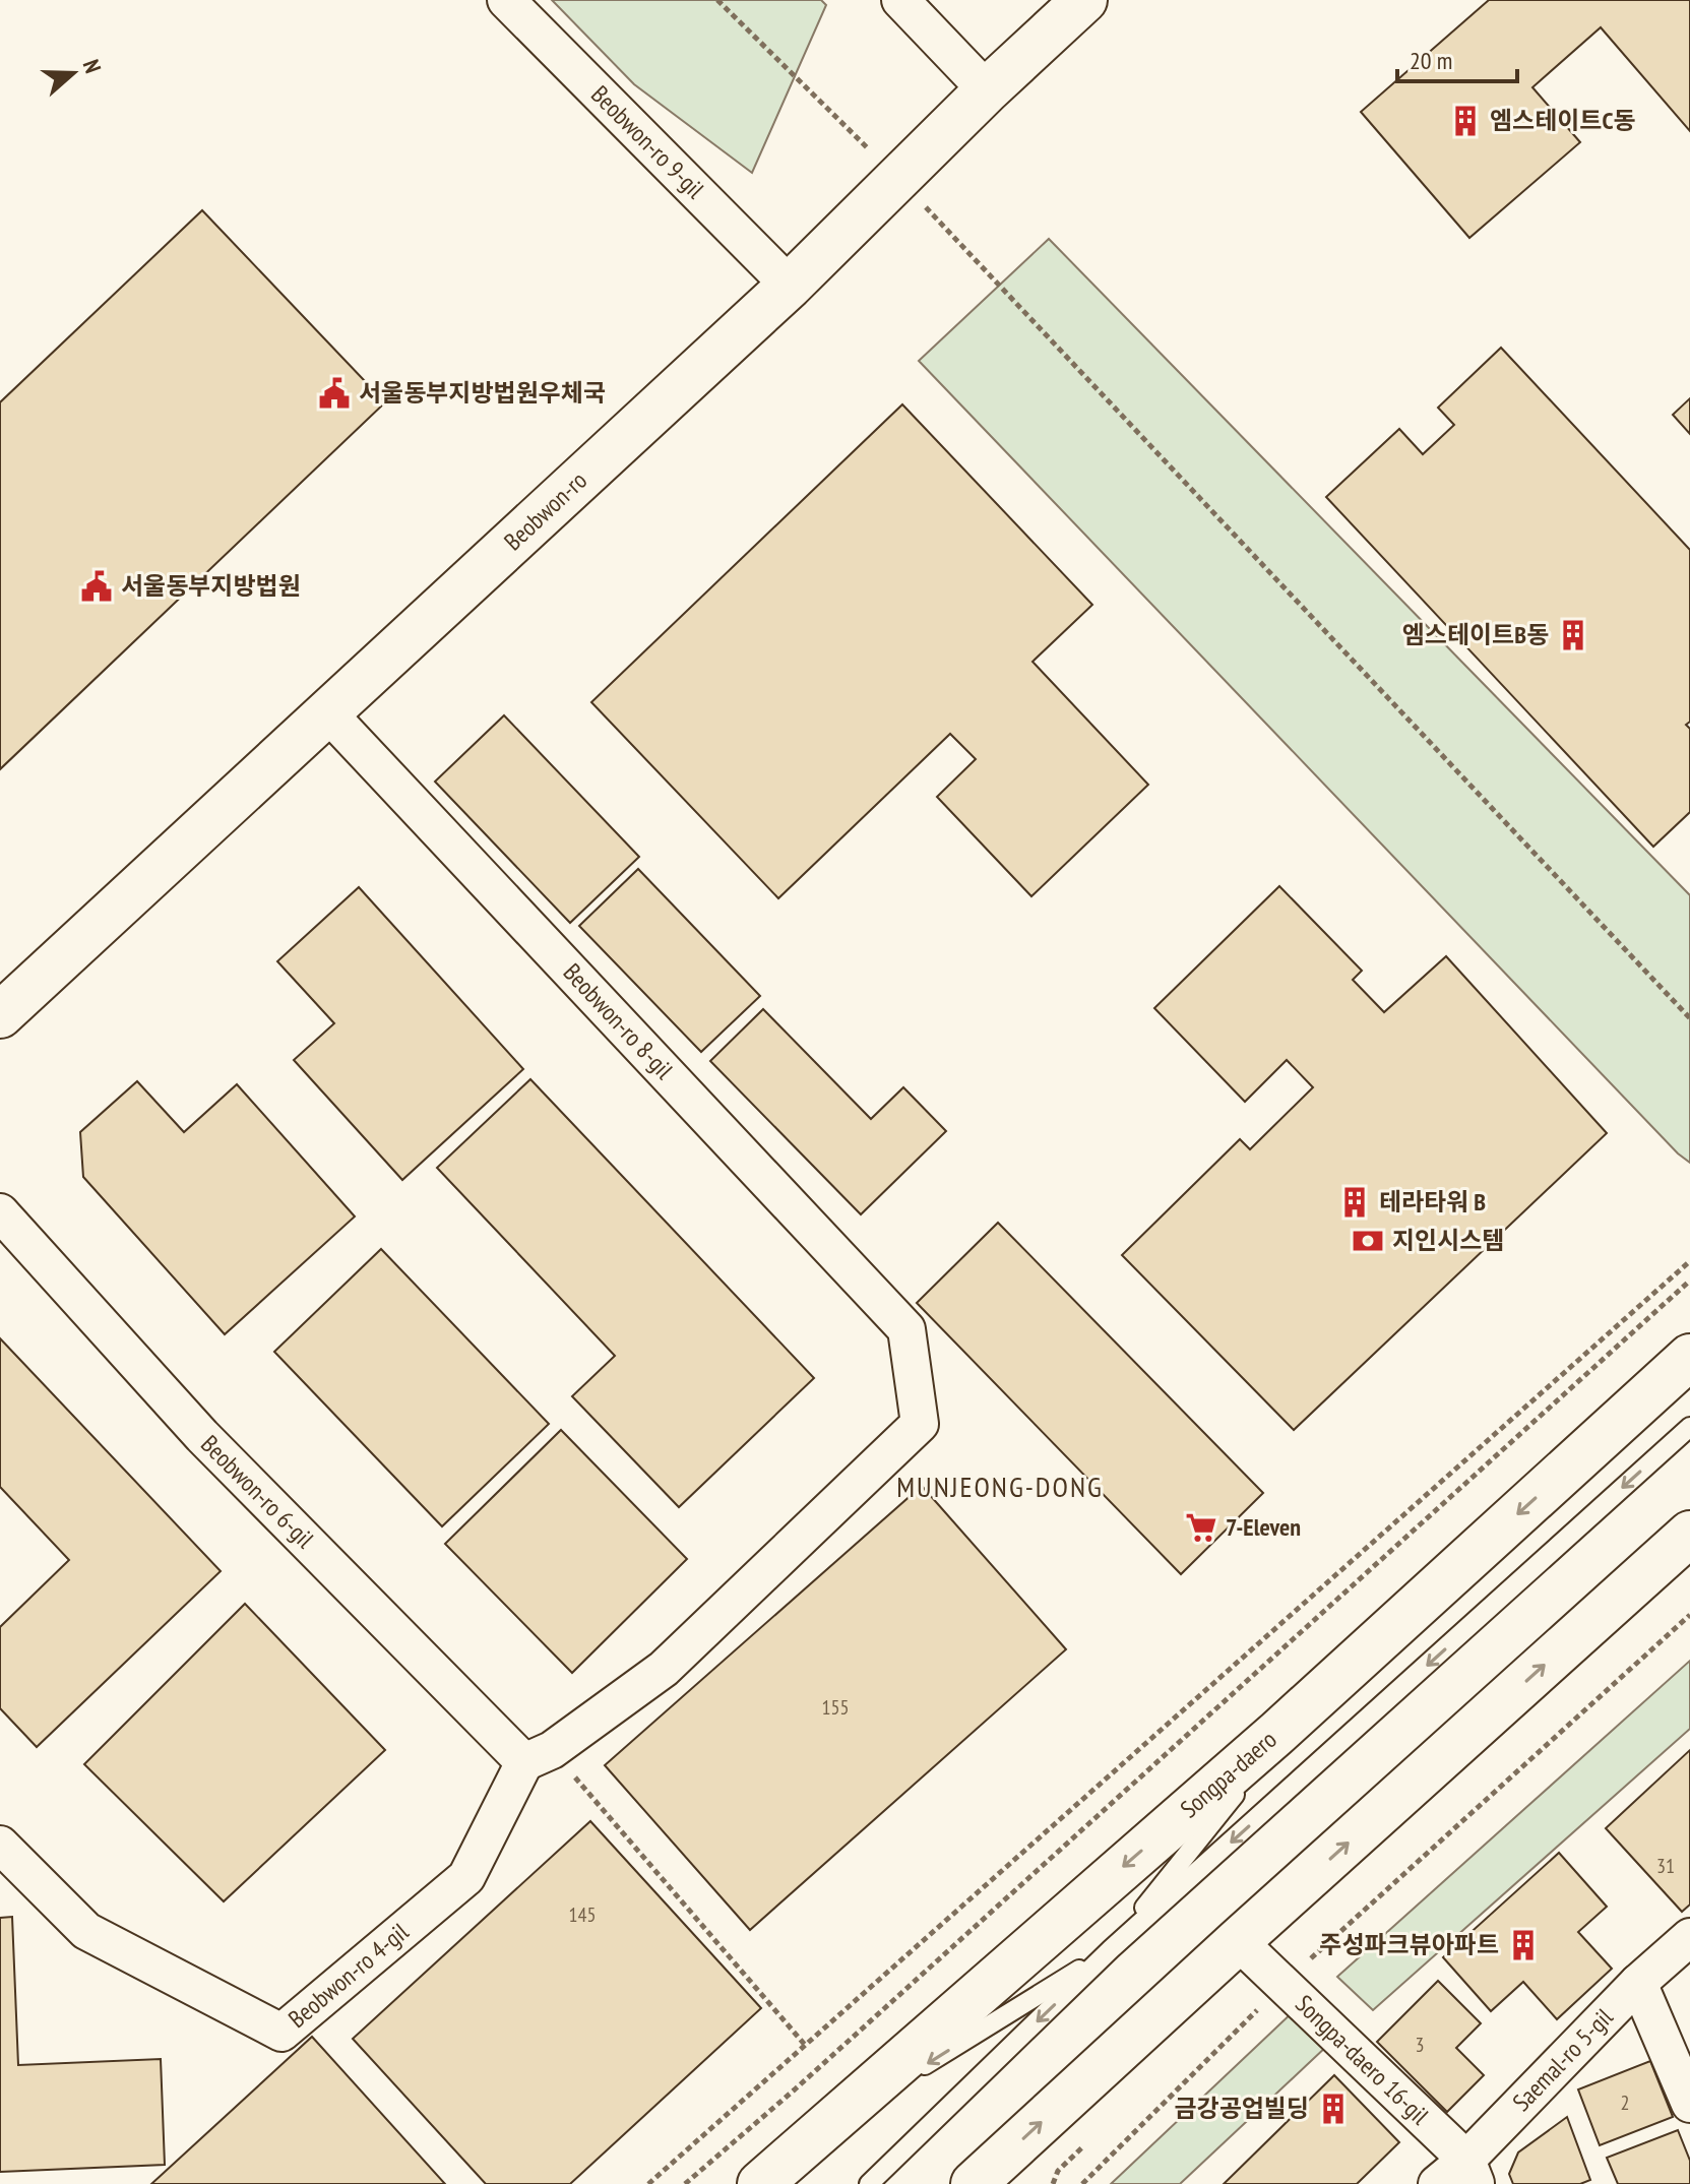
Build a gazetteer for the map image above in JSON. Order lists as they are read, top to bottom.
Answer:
{
  "streets": {
    "main road": ["Beobwon-ro", "Songpa-daero"],
    "street": [
      "Beobwon-ro 9-gil",
      "Beobwon-ro 8-gil",
      "Beobwon-ro 6-gil",
      "Beobwon-ro 4-gil",
      "Songpa-daero 16-gil",
      "Saemal-ro 5-gil"
    ]
  },
  "crossings": [
    ["Beobwon-ro 9-gil", "Beobwon-ro"],
    ["Beobwon-ro", "Beobwon-ro 8-gil"],
    ["Beobwon-ro 8-gil", "Beobwon-ro 6-gil"],
    ["Beobwon-ro 8-gil", "Beobwon-ro 4-gil"],
    ["Beobwon-ro 6-gil", "Beobwon-ro 4-gil"],
    ["Songpa-daero 16-gil", "Saemal-ro 5-gil"]
  ],
  "districts": ["MUNJEONG-DONG"],
  "places": {
    "building": [
      "엠스테이트C동",
      "엠스테이트B동",
      "테라타워 B",
      "주성파크뷰아파트",
      "금강공업빌딩"
    ],
    "public building": ["서울동부지방법원우체국", "서울동부지방법원"],
    "bank": ["지인시스템"],
    "supermarket": ["7-Eleven"]
  },
  "house_numbers": [
    "155",
    "31",
    "145",
    "3",
    "2"
  ],
  "scale_bar": "20 m",
  "north": "right"
}
